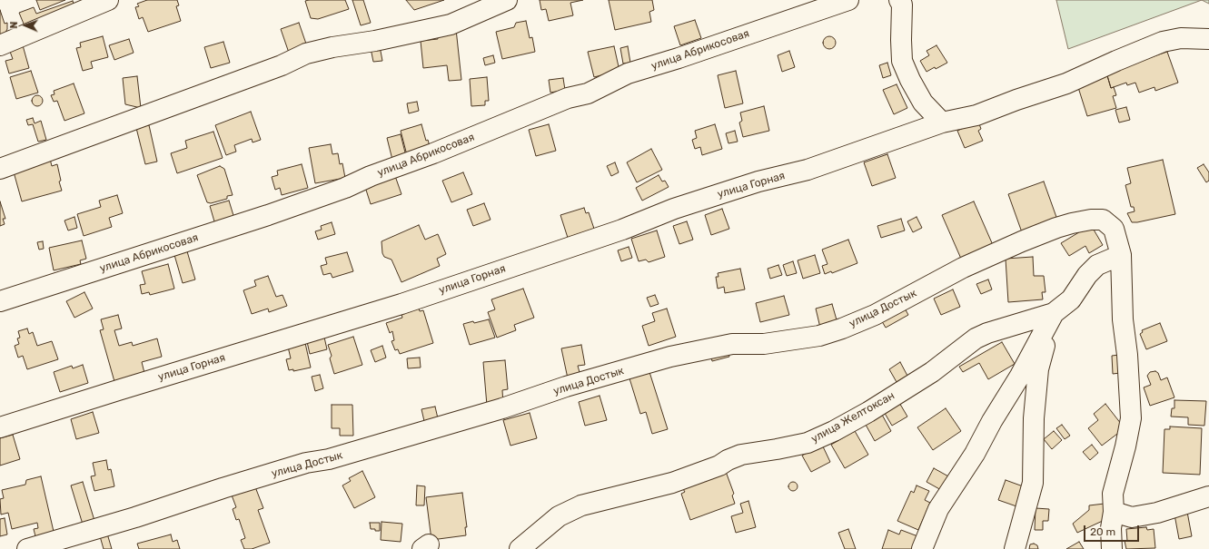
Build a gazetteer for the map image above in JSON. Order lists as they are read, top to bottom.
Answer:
{
  "streets": {
    "street": [
      "улица Абрикосовая",
      "улица Горная",
      "улица Достык",
      "улица Желтоксан"
    ]
  },
  "crossings": [
    ["улица Достык", "улица Желтоксан"]
  ],
  "scale_bar": "20 m",
  "north": "left"
}
